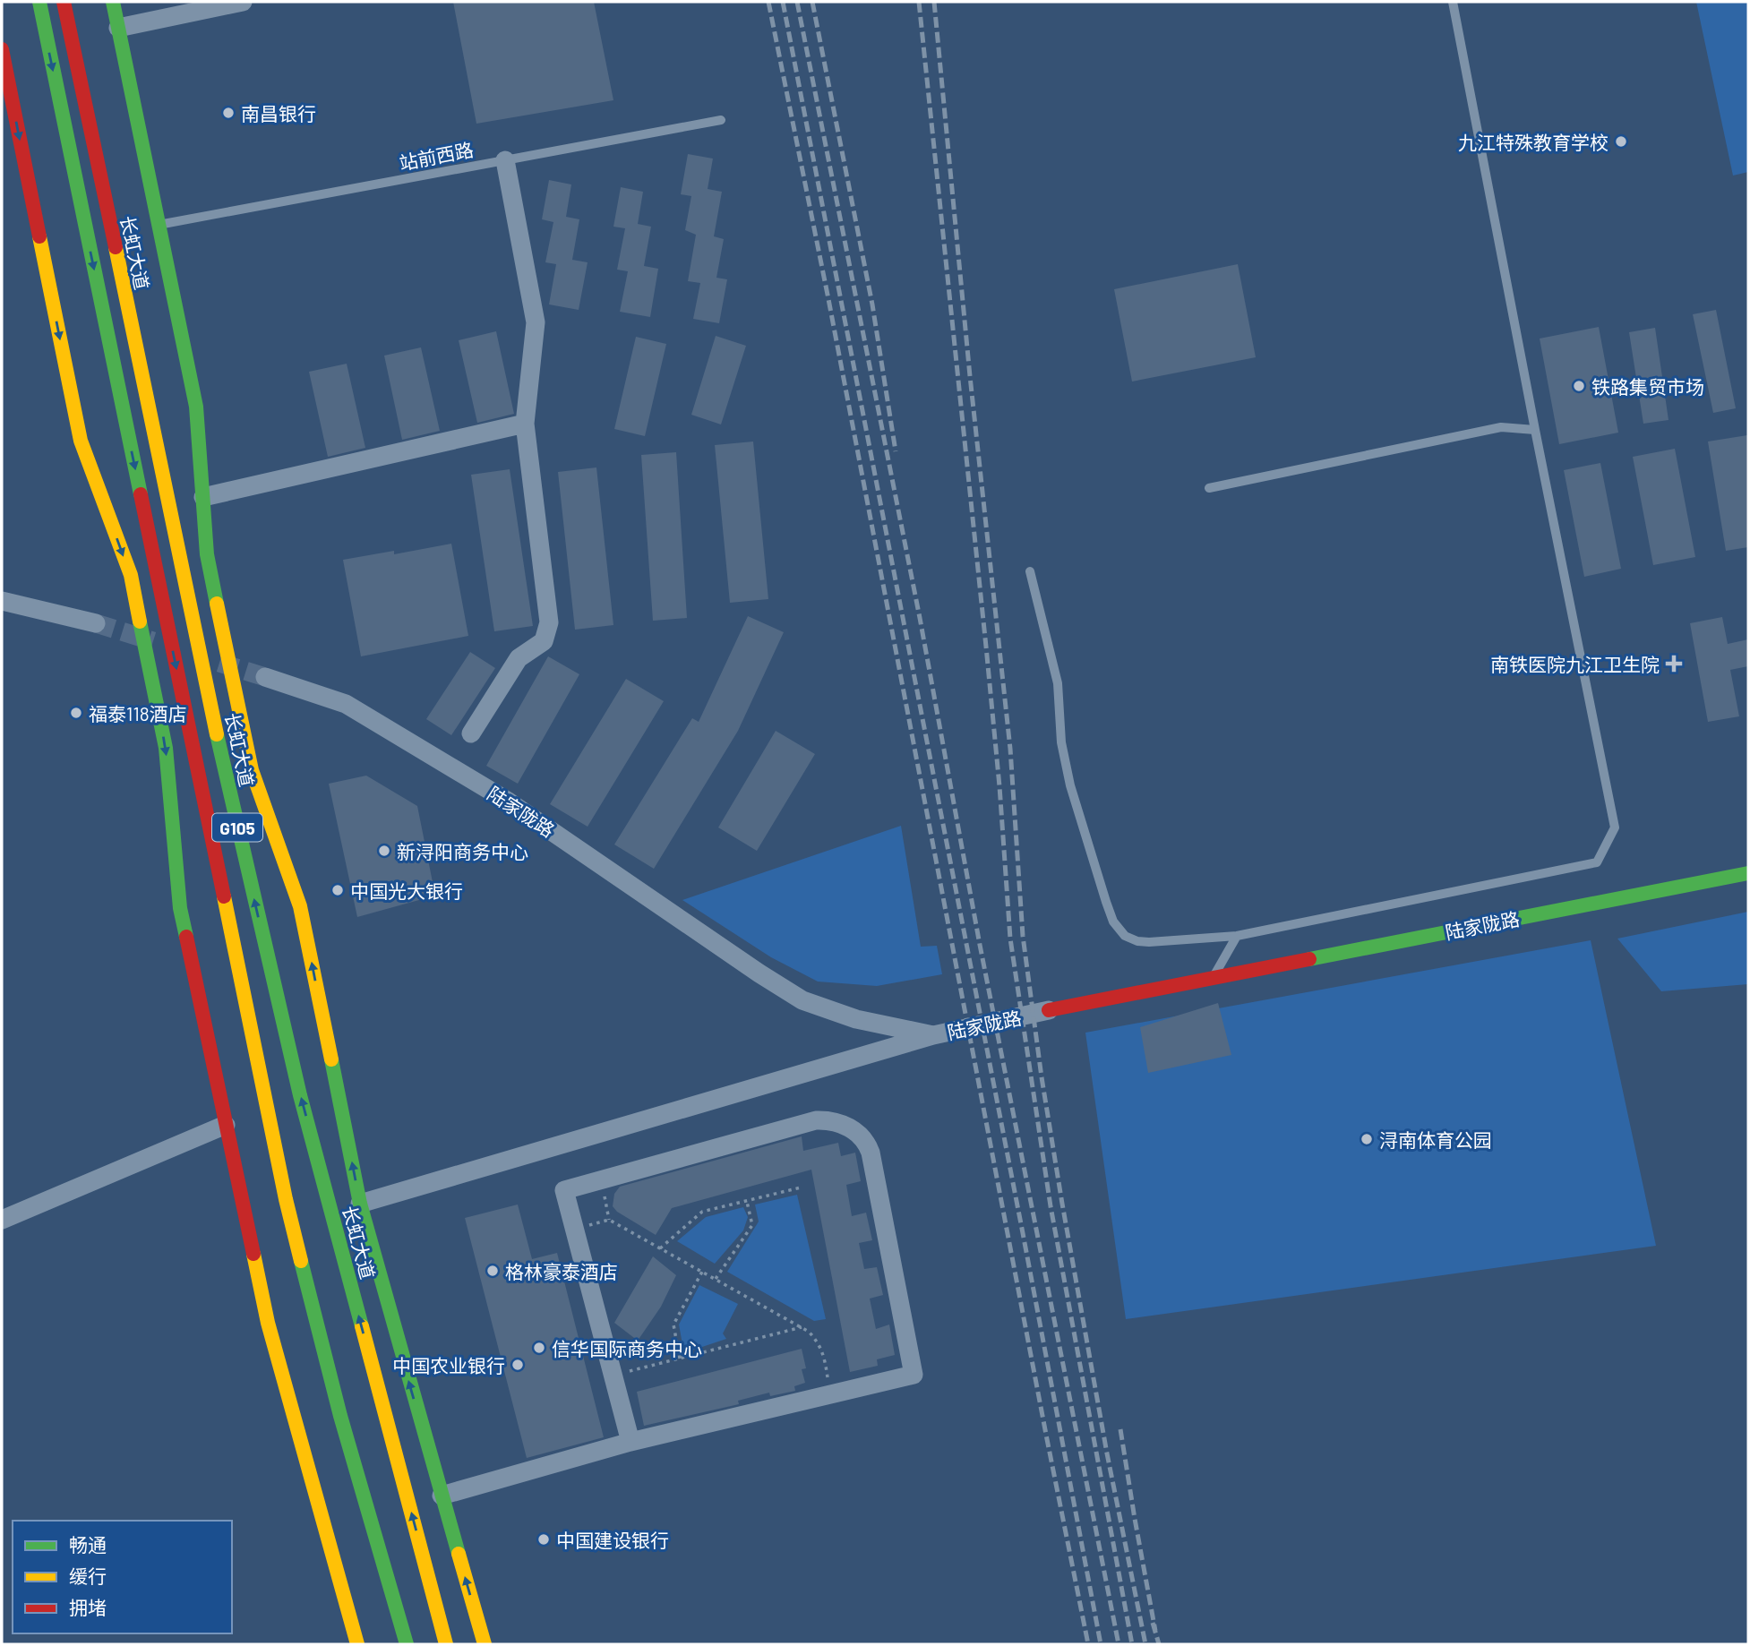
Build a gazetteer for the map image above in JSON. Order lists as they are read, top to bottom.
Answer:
{
  "streets": {
    "main road": ["长虹大道", "陆家陇路", "G105"],
    "lane": ["站前西路"]
  },
  "places": {
    "other": [
      "南昌银行",
      "九江特殊教育学校",
      "铁路集贸市场",
      "福泰118酒店",
      "新浔阳商务中心",
      "中国光大银行",
      "浔南体育公园",
      "格林豪泰酒店",
      "信华国际商务中心",
      "中国农业银行",
      "中国建设银行"
    ],
    "health": ["南铁医院九江卫生院"]
  },
  "legend": ["畅通", "缓行", "拥堵"]
}
